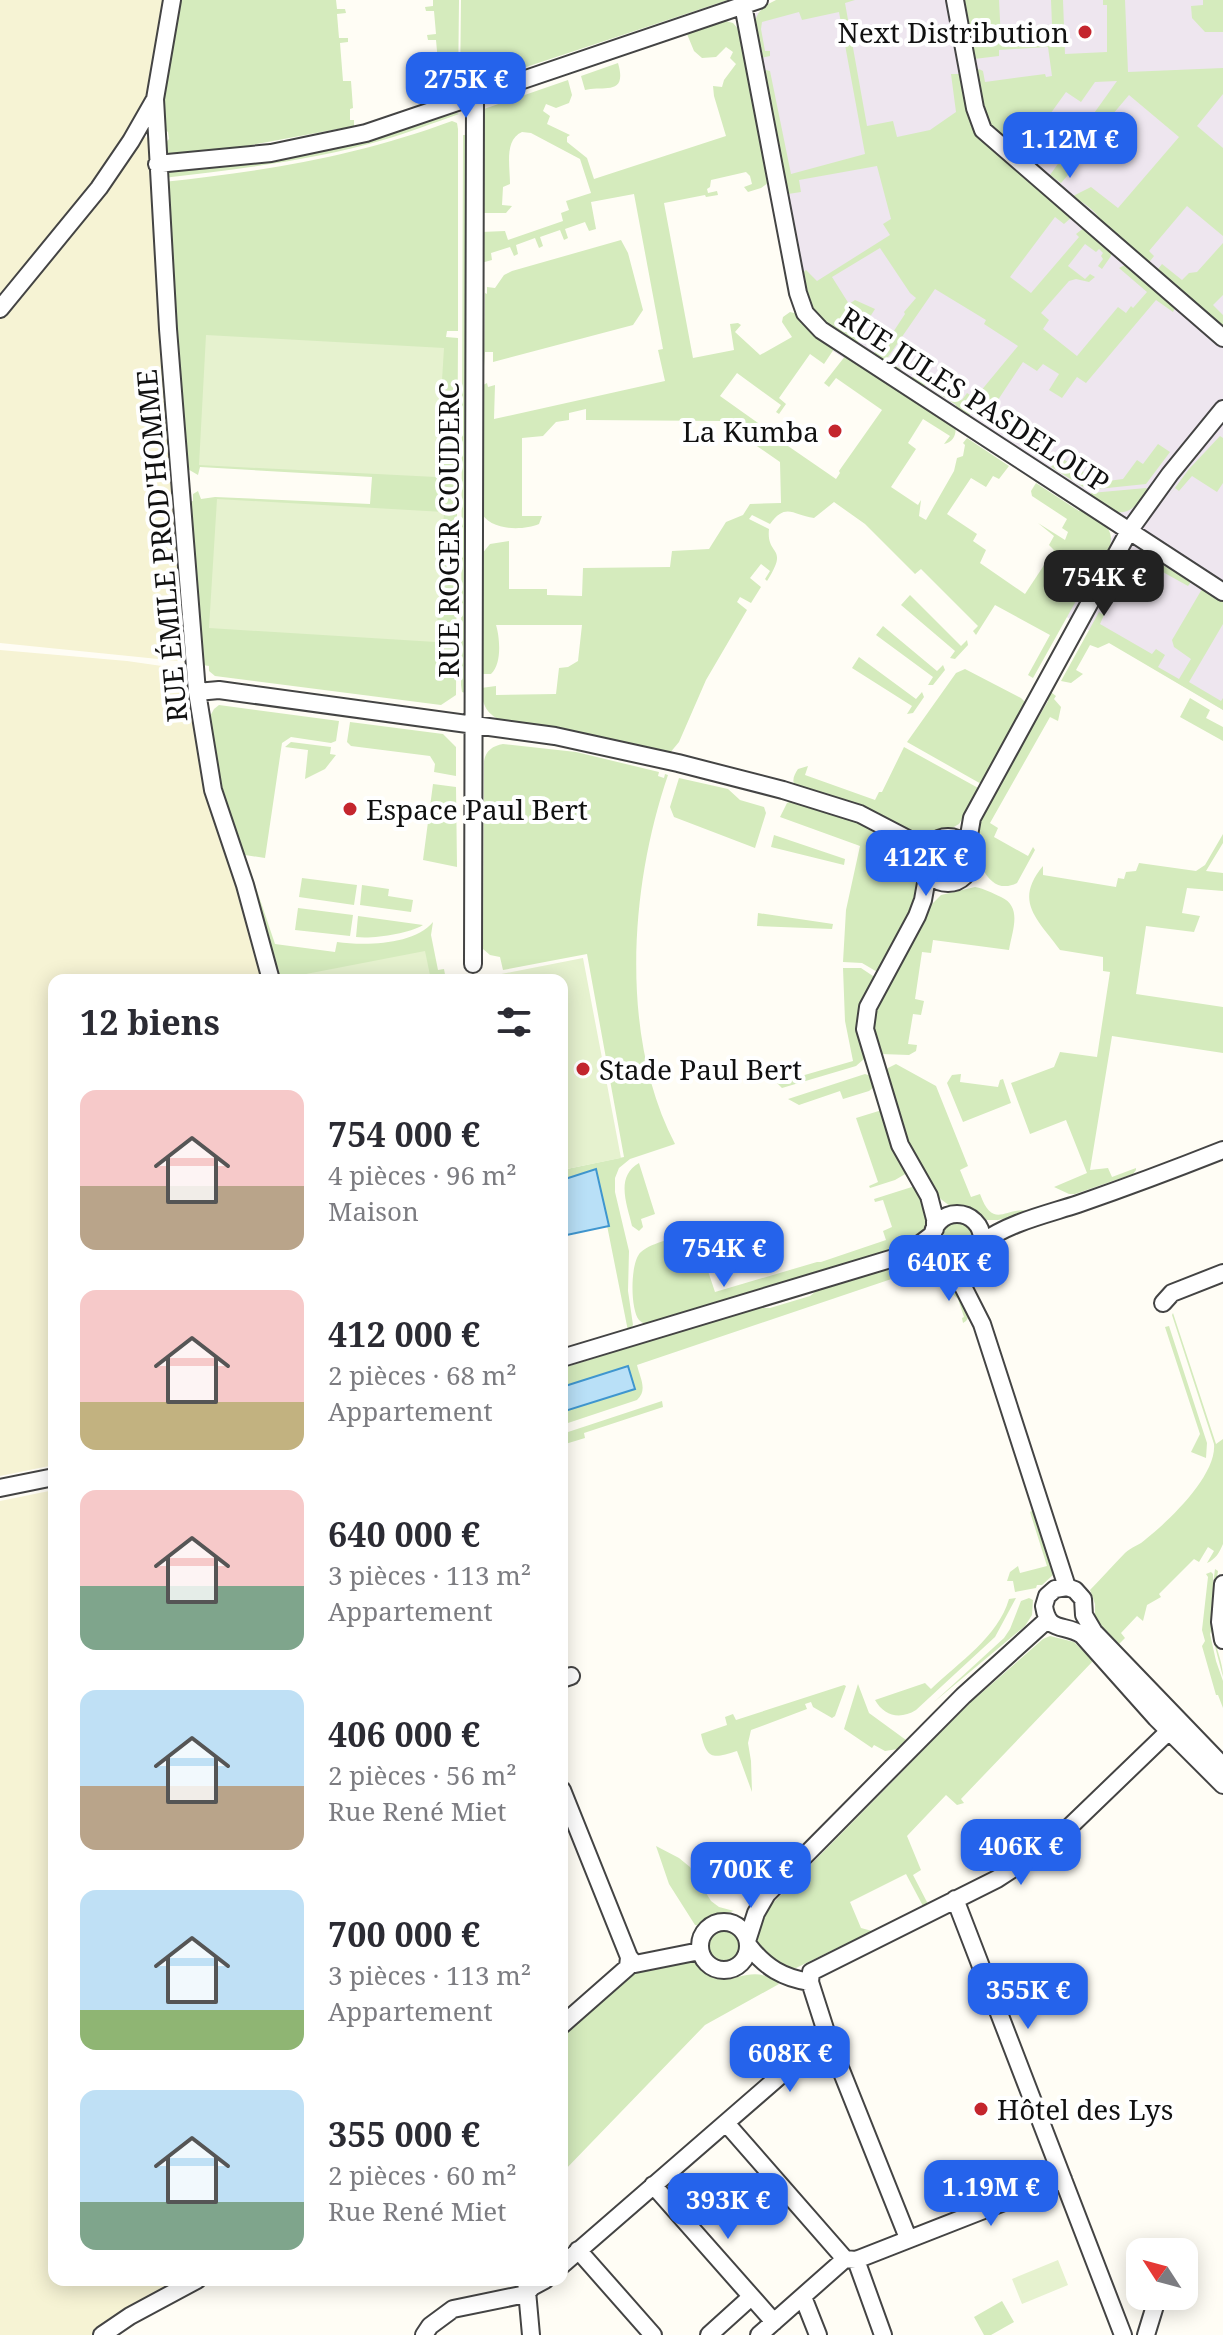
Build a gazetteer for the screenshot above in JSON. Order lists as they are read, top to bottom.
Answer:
{
  "streets": {
    "street": ["RUE JULES PASDELOUP", "RUE ROGER COUDERC", "RUE ÉMILE PROD'HOMME"]
  },
  "places": [
    "Next Distribution",
    "La Kumba",
    "Espace Paul Bert",
    "Stade Paul Bert",
    "Hôtel des Lys"
  ],
  "north": "top left",
  "page": {
    "price": [
      "275K €",
      "1.12M €",
      "754K €",
      "412K €",
      "754K €",
      "640K €",
      "406K €",
      "700K €",
      "355K €",
      "608K €",
      "1.19M €",
      "393K €"
    ],
    "heading": "12 biens",
    "list": [
      {
        "name": "754 000 €",
        "note": "4 pièces · 96 m² · Maison"
      },
      {
        "name": "412 000 €",
        "note": "2 pièces · 68 m² · Appartement"
      },
      {
        "name": "640 000 €",
        "note": "3 pièces · 113 m² · Appartement"
      },
      {
        "name": "406 000 €",
        "note": "2 pièces · 56 m² · Rue René Miet"
      },
      {
        "name": "700 000 €",
        "note": "3 pièces · 113 m² · Appartement"
      },
      {
        "name": "355 000 €",
        "note": "2 pièces · 60 m² · Rue René Miet"
      }
    ]
  }
}
